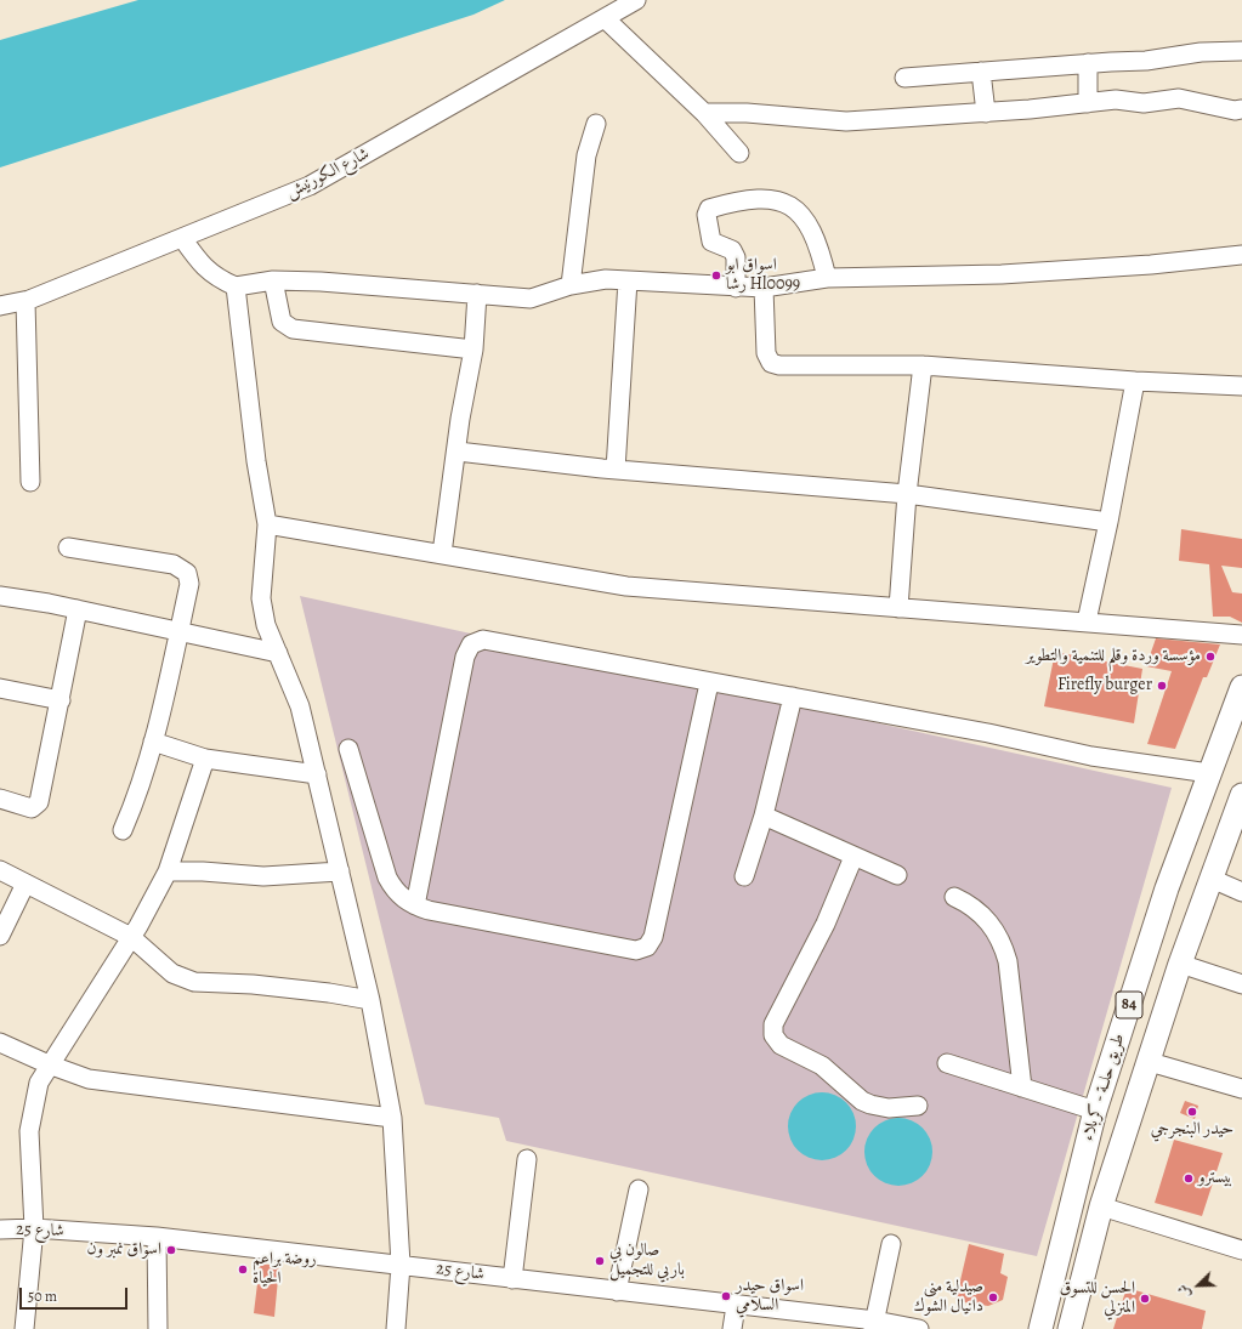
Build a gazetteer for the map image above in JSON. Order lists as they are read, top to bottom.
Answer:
{
  "streets": {
    "main road": ["84", "طريق حلــة - كربلاء"],
    "street": ["شارع الكورنيش", "شارع 25"]
  },
  "places": [
    "اسواق ابو رشا Hl0099",
    "مؤسسة وردة وقلم للتنمية والتطوير",
    "Firefly burger",
    "حيدر البنجرجي",
    "بيسترو",
    "اسواق نمبر ون",
    "صالون بي باربي للتجميل",
    "روضة براعم الحياة",
    "اسواق حيدر السلامي",
    "صيدلية منى دانيال الشوك",
    "الحسن للتسوق المنزلي"
  ],
  "scale_bar": "50 m",
  "north": "bottom left"
}
